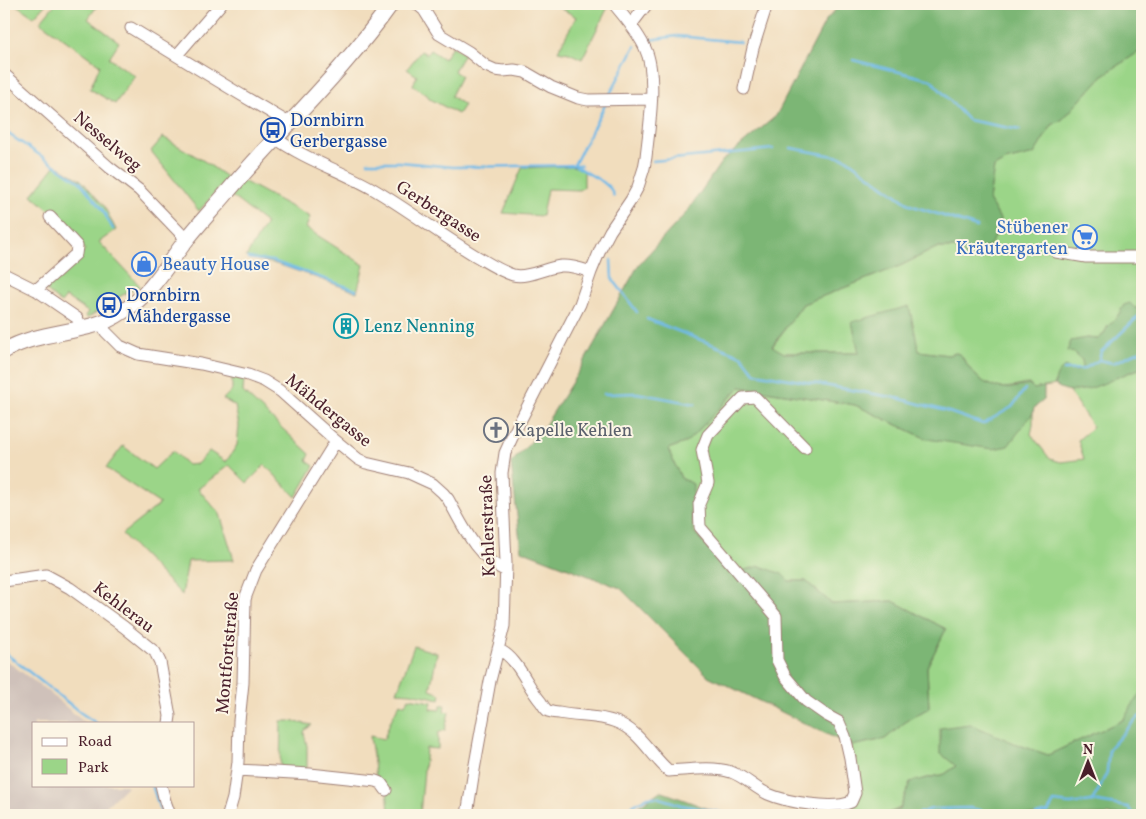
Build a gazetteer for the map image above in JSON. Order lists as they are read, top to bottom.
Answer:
{
  "streets": {
    "street": [
      "Nesselweg",
      "Gerbergasse",
      "Mähdergasse",
      "Kehlerstraße",
      "Kehlerau",
      "Montfortstraße"
    ]
  },
  "crossings": [
    ["Gerbergasse", "Kehlerstraße"],
    ["Mähdergasse", "Kehlerstraße"],
    ["Mähdergasse", "Montfortstraße"]
  ],
  "places": {
    "bus stop": ["Dornbirn Gerbergasse", "Dornbirn Mähdergasse"],
    "supermarket": ["Stübener Kräutergarten"],
    "shop": ["Beauty House"],
    "building": ["Lenz Nenning"],
    "church": ["Kapelle Kehlen"]
  },
  "legend": ["Road", "Park"],
  "north": "top"
}
